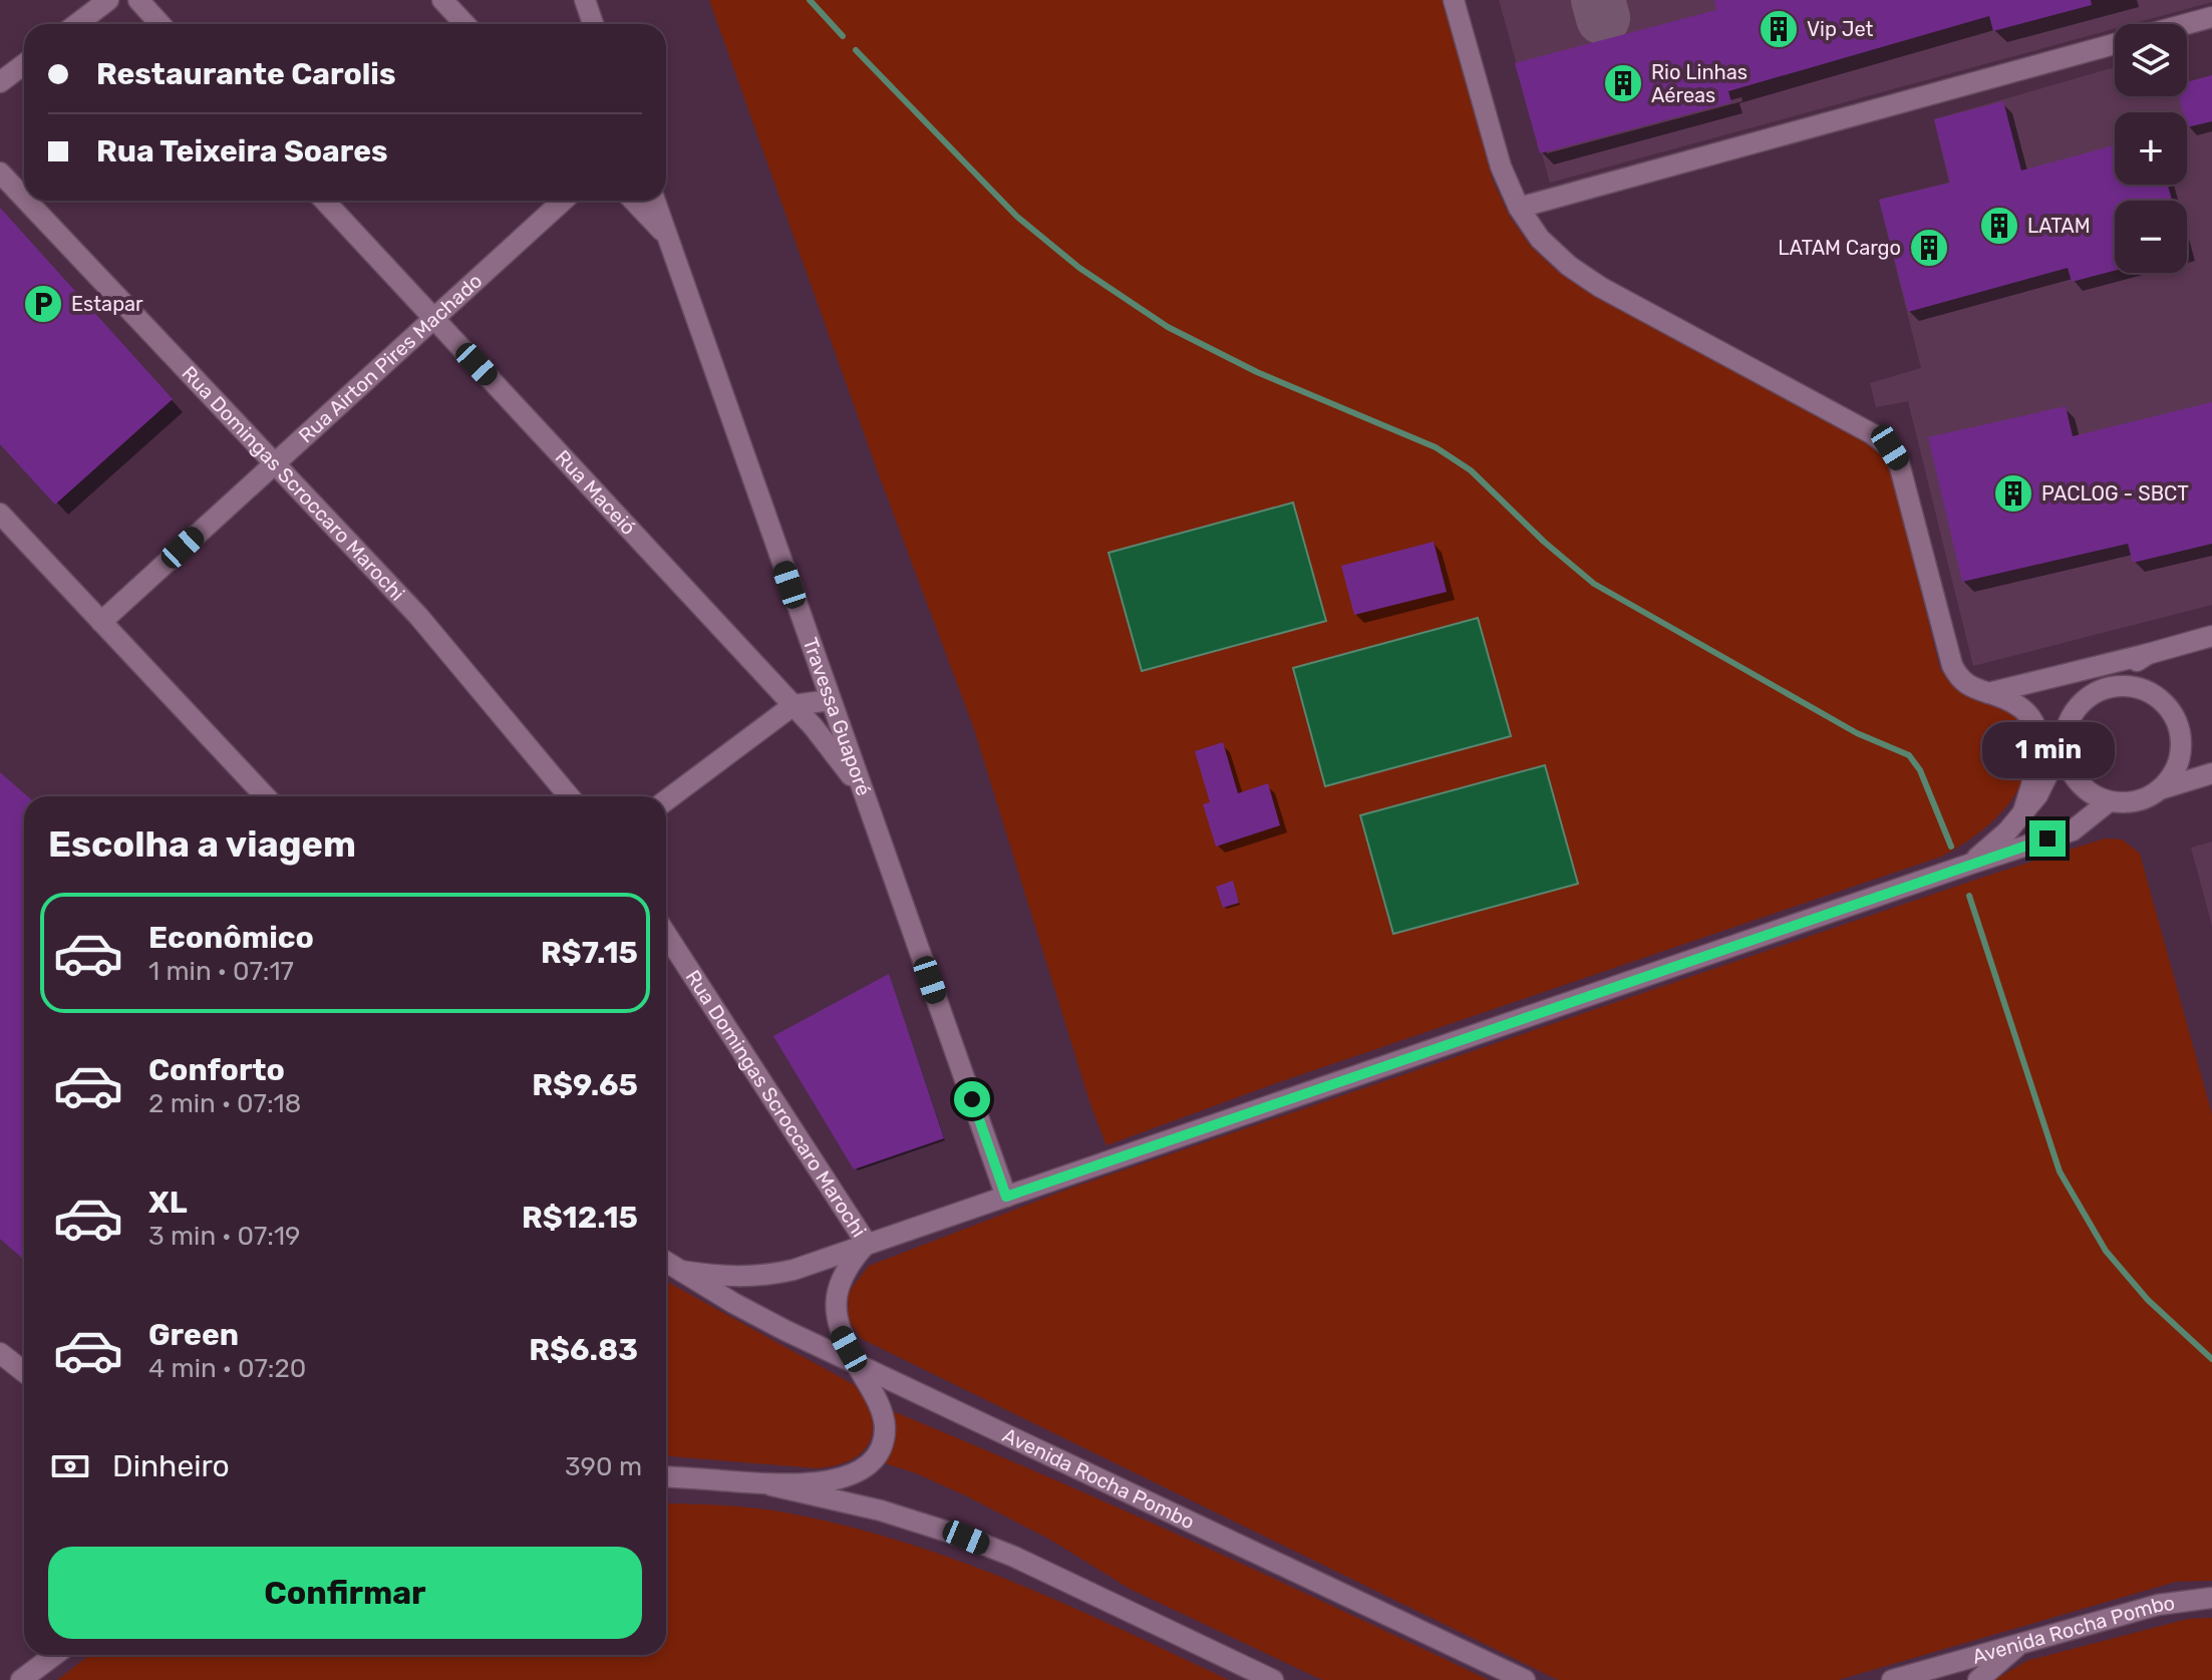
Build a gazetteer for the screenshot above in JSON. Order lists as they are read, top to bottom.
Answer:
{
  "streets": {
    "street": [
      "Rua Airton Pires Machado",
      "Rua Domingas Scroccaro Marochi",
      "Rua Maceió",
      "Travessa Guaporé",
      "Avenida Rocha Pombo"
    ]
  },
  "crossings": [
    ["Rua Airton Pires Machado", "Rua Domingas Scroccaro Marochi"],
    ["Rua Airton Pires Machado", "Rua Maceió"],
    ["Rua Maceió", "Travessa Guaporé"]
  ],
  "places": {
    "building": [
      "Vip Jet",
      "Rio Linhas Aéreas",
      "LATAM",
      "LATAM Cargo",
      "PACLOG - SBCT"
    ],
    "parking": ["Estapar"]
  },
  "page": {
    "map_buttons": ["+", "−"],
    "banner": ["Restaurante Carolis", "Rua Teixeira Soares"],
    "bubble": "1 min",
    "heading": "Escolha a viagem",
    "list": [
      {
        "name": "Econômico",
        "note": "1 min · 07:17",
        "value": "R$7.15"
      },
      {
        "name": "Conforto",
        "note": "2 min · 07:18",
        "value": "R$9.65"
      },
      {
        "name": "XL",
        "note": "3 min · 07:19",
        "value": "R$12.15"
      },
      {
        "name": "Green",
        "note": "4 min · 07:20",
        "value": "R$6.83"
      }
    ],
    "pay": ["Dinheiro", "390 m"],
    "buttons": "Confirmar"
  }
}
